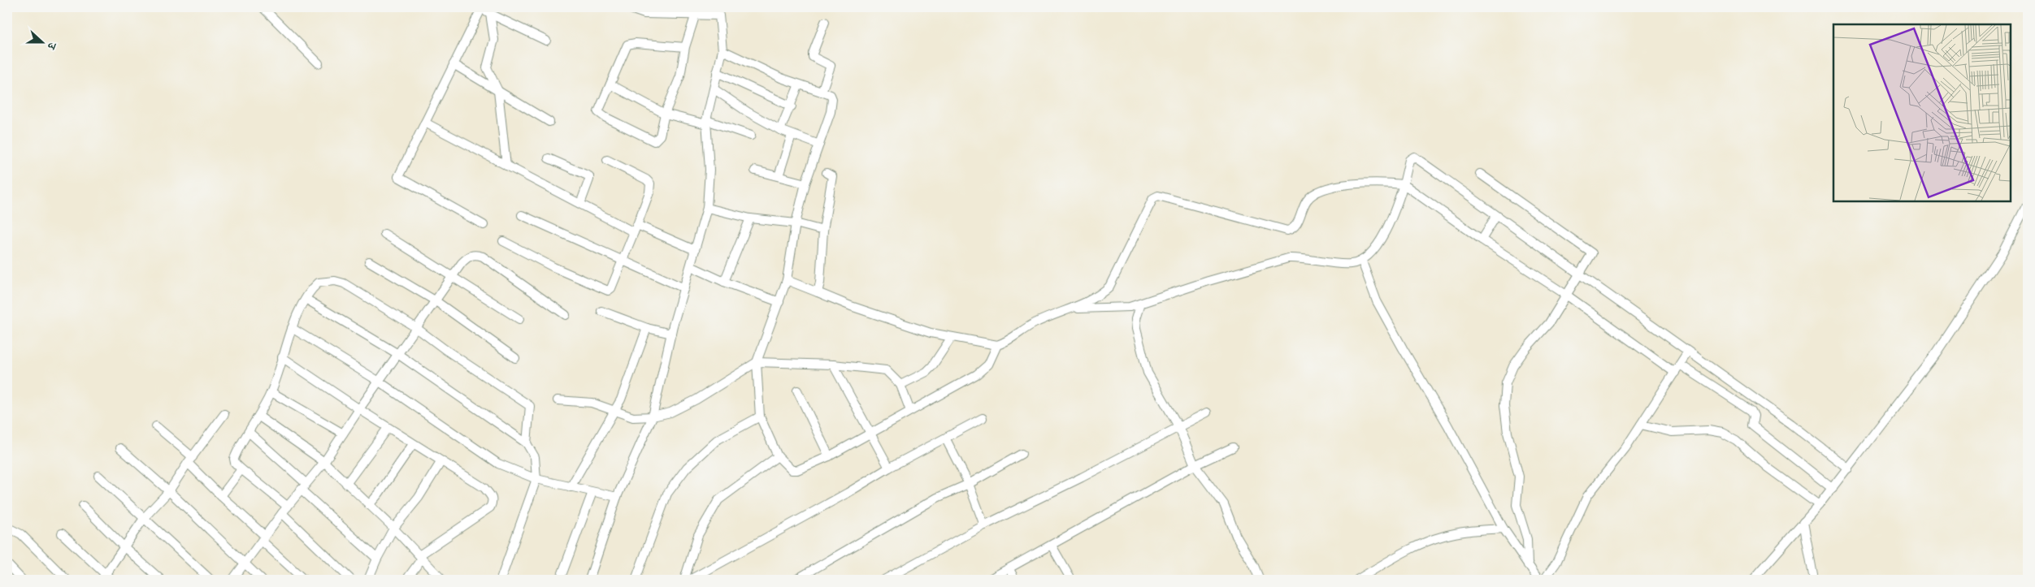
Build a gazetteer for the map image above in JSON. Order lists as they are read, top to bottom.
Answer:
{
  "north": "right"
}
